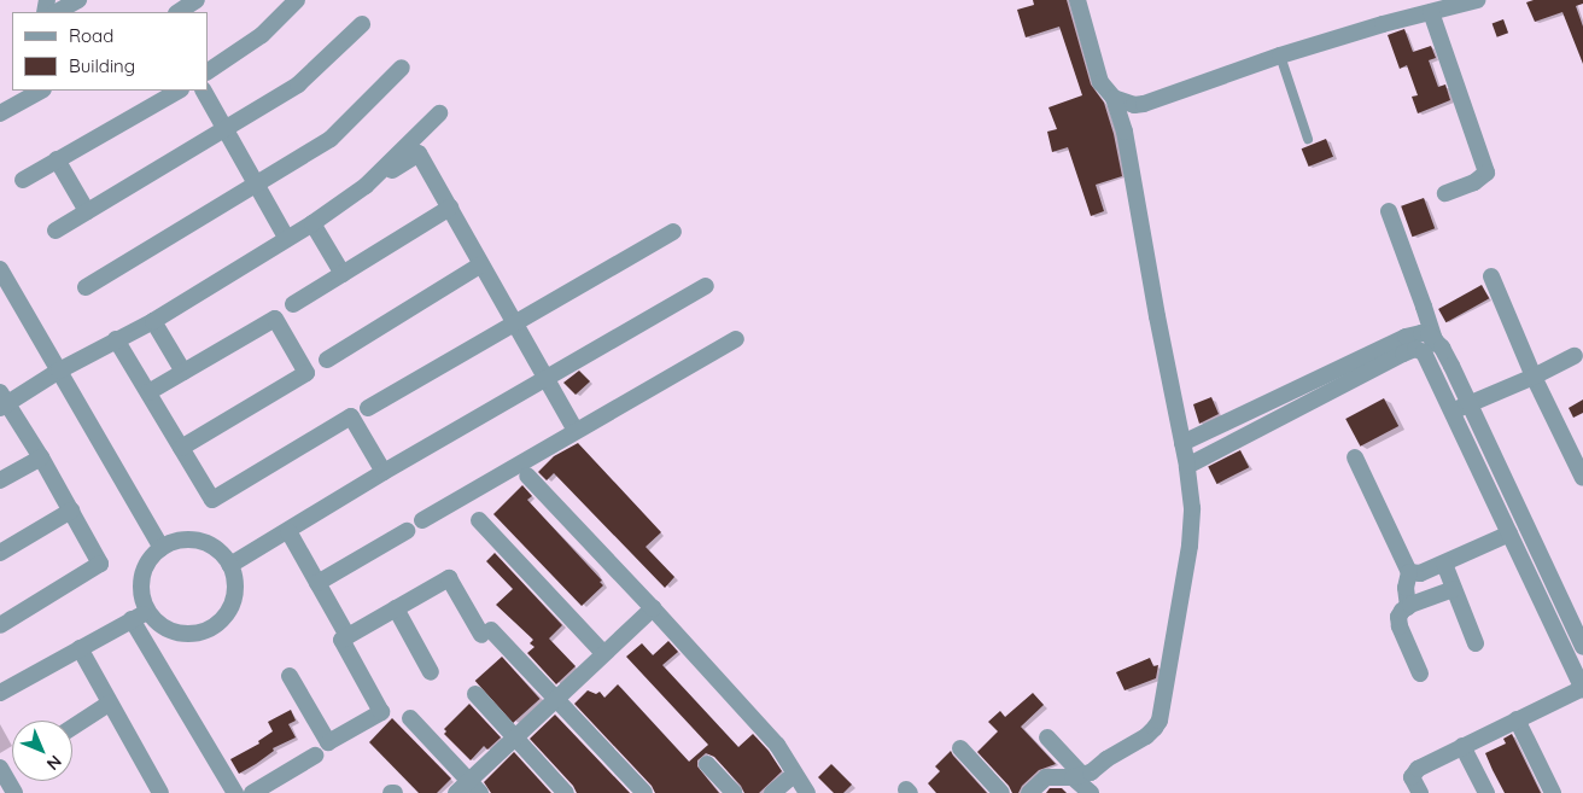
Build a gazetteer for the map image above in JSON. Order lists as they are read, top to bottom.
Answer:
{
  "legend": ["Road", "Building"],
  "north": "bottom right"
}
